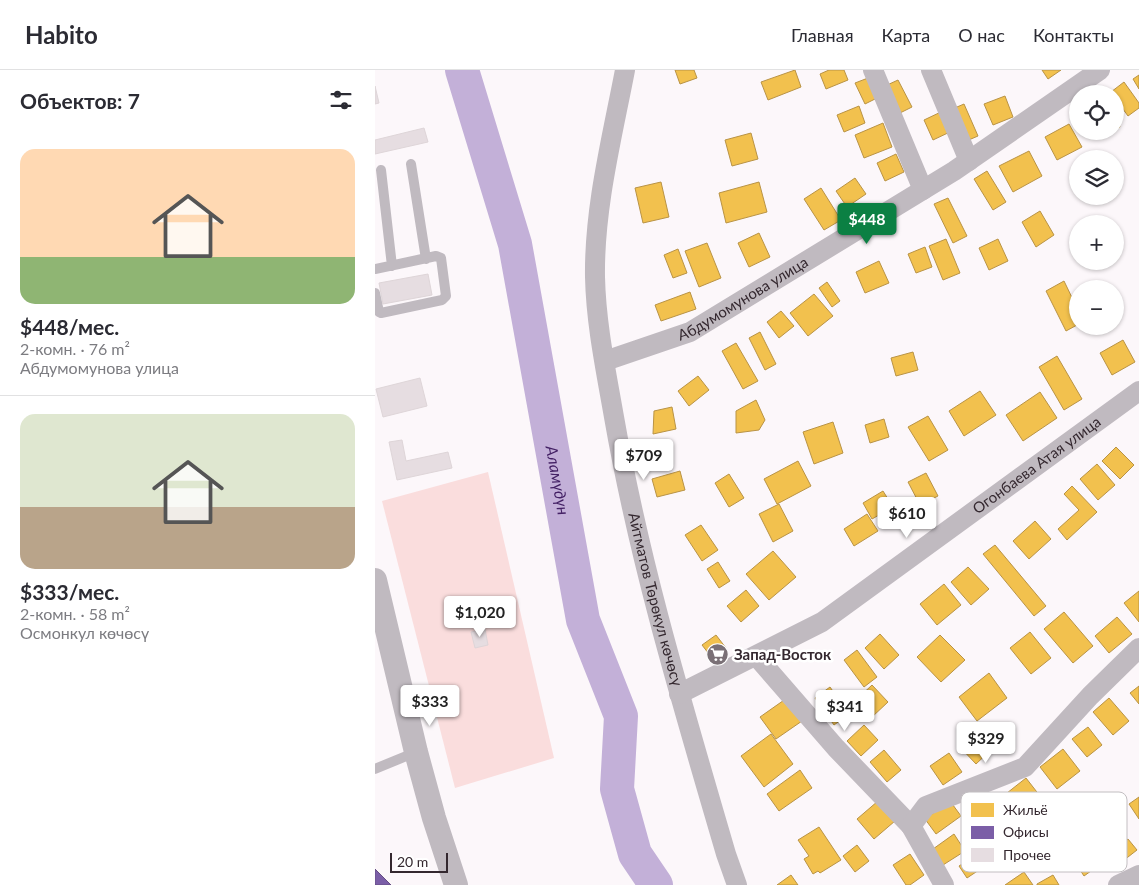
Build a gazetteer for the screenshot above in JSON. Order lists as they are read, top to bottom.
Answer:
{
  "streets": {
    "street": ["Абдумомунова улица", "Огонбаева Атая улица", "Айтматов Төрөкул көчөсү"]
  },
  "crossings": [
    ["Абдумомунова улица", "Айтматов Төрөкул көчөсү"],
    ["Огонбаева Атая улица", "Айтматов Төрөкул көчөсү"]
  ],
  "water": ["Аламүдүн"],
  "places": {
    "supermarket": ["Запад-Восток"]
  },
  "legend": ["Жильё", "Офисы", "Прочее"],
  "scale_bar": "20 m",
  "page": {
    "header": "Habito",
    "nav": [
      "Главная",
      "Карта",
      "О нас",
      "Контакты"
    ],
    "heading": "Объектов: 7",
    "map_buttons": ["+", "−"],
    "list": [
      {
        "name": "$448/мес.",
        "note": "2-комн. · 76 m² · Абдумомунова улица"
      },
      {
        "name": "$333/мес.",
        "note": "2-комн. · 58 m² · Осмонкул көчөсү"
      }
    ],
    "price": [
      "$448",
      "$709",
      "$610",
      "$1,020",
      "$333",
      "$341",
      "$329"
    ],
    "scale": "20 m"
  }
}
